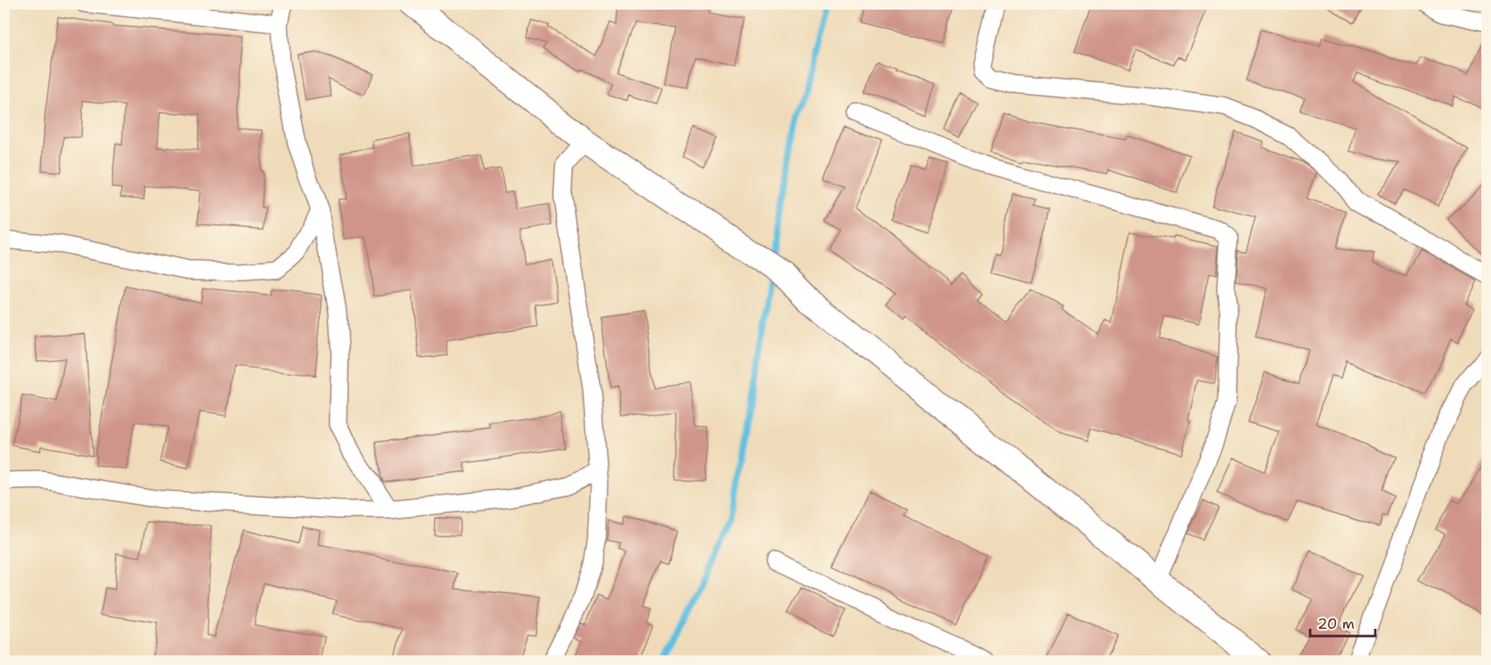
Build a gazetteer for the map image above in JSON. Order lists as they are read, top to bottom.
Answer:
{
  "scale_bar": "20 m"
}
